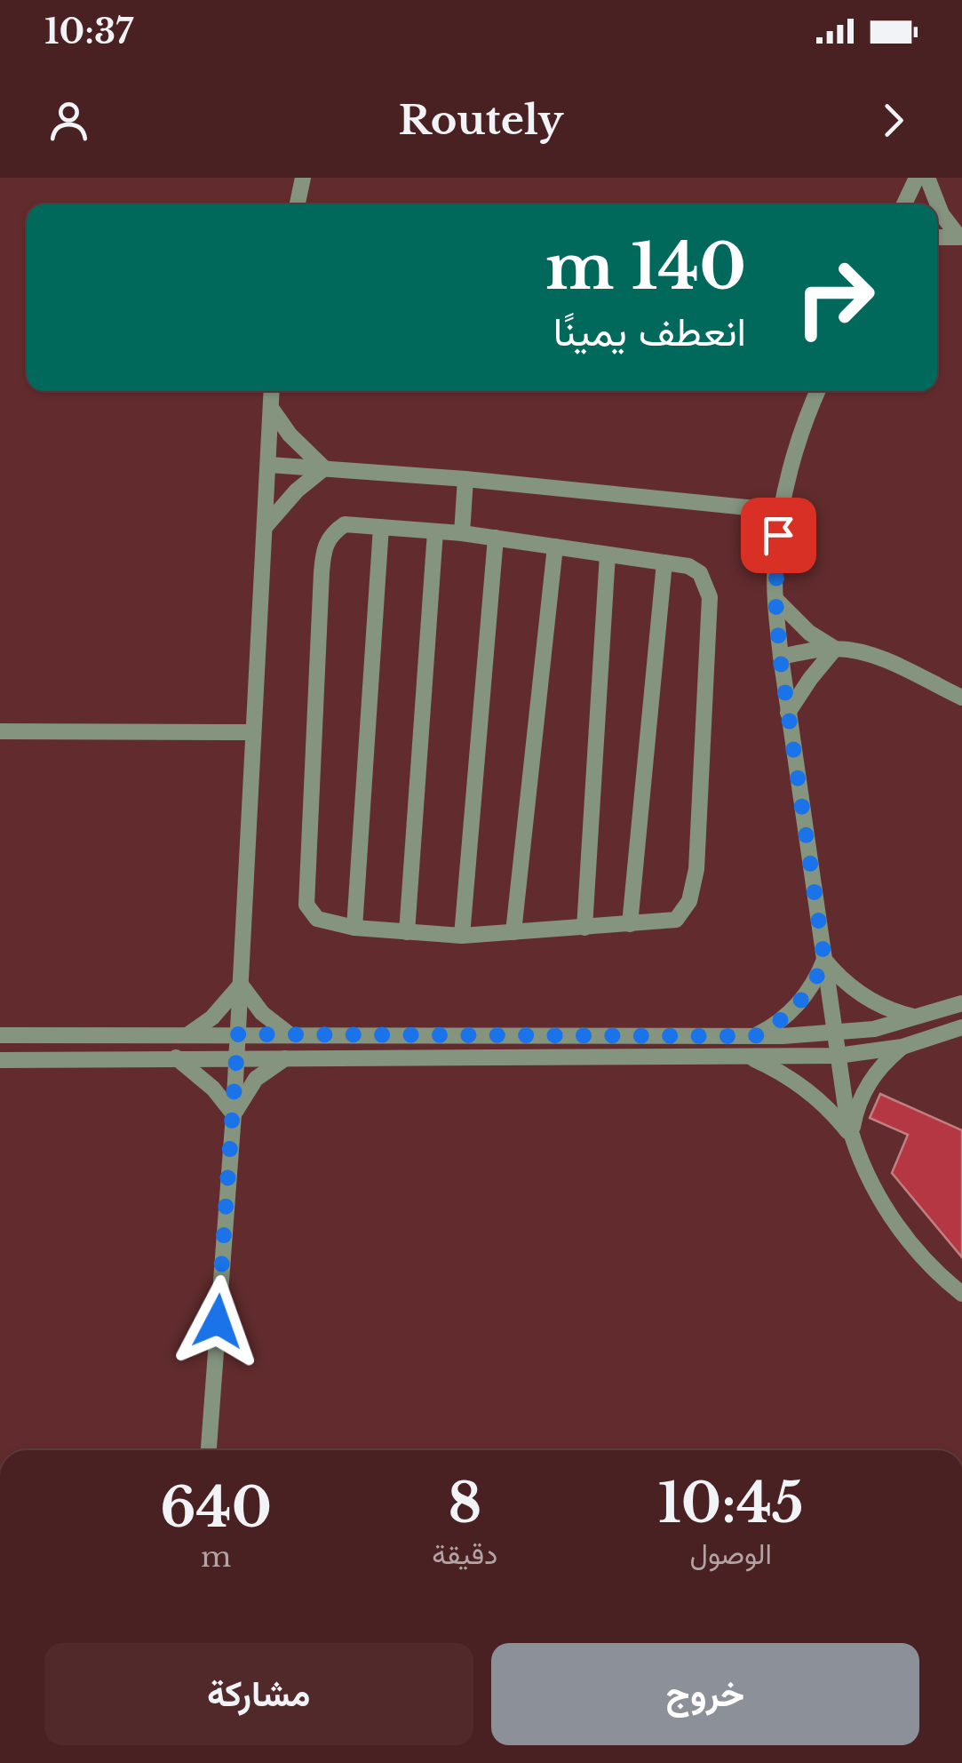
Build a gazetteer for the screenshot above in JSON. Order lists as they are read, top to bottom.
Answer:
{
  "page": {
    "status": "10:37",
    "header": "Routely",
    "turn": ["140 m", "انعطف يمينًا"],
    "eta": [
      "10:45",
      "الوصول",
      "8",
      "دقيقة",
      "640",
      "m"
    ],
    "buttons": ["خروج", "مشاركة"]
  }
}
